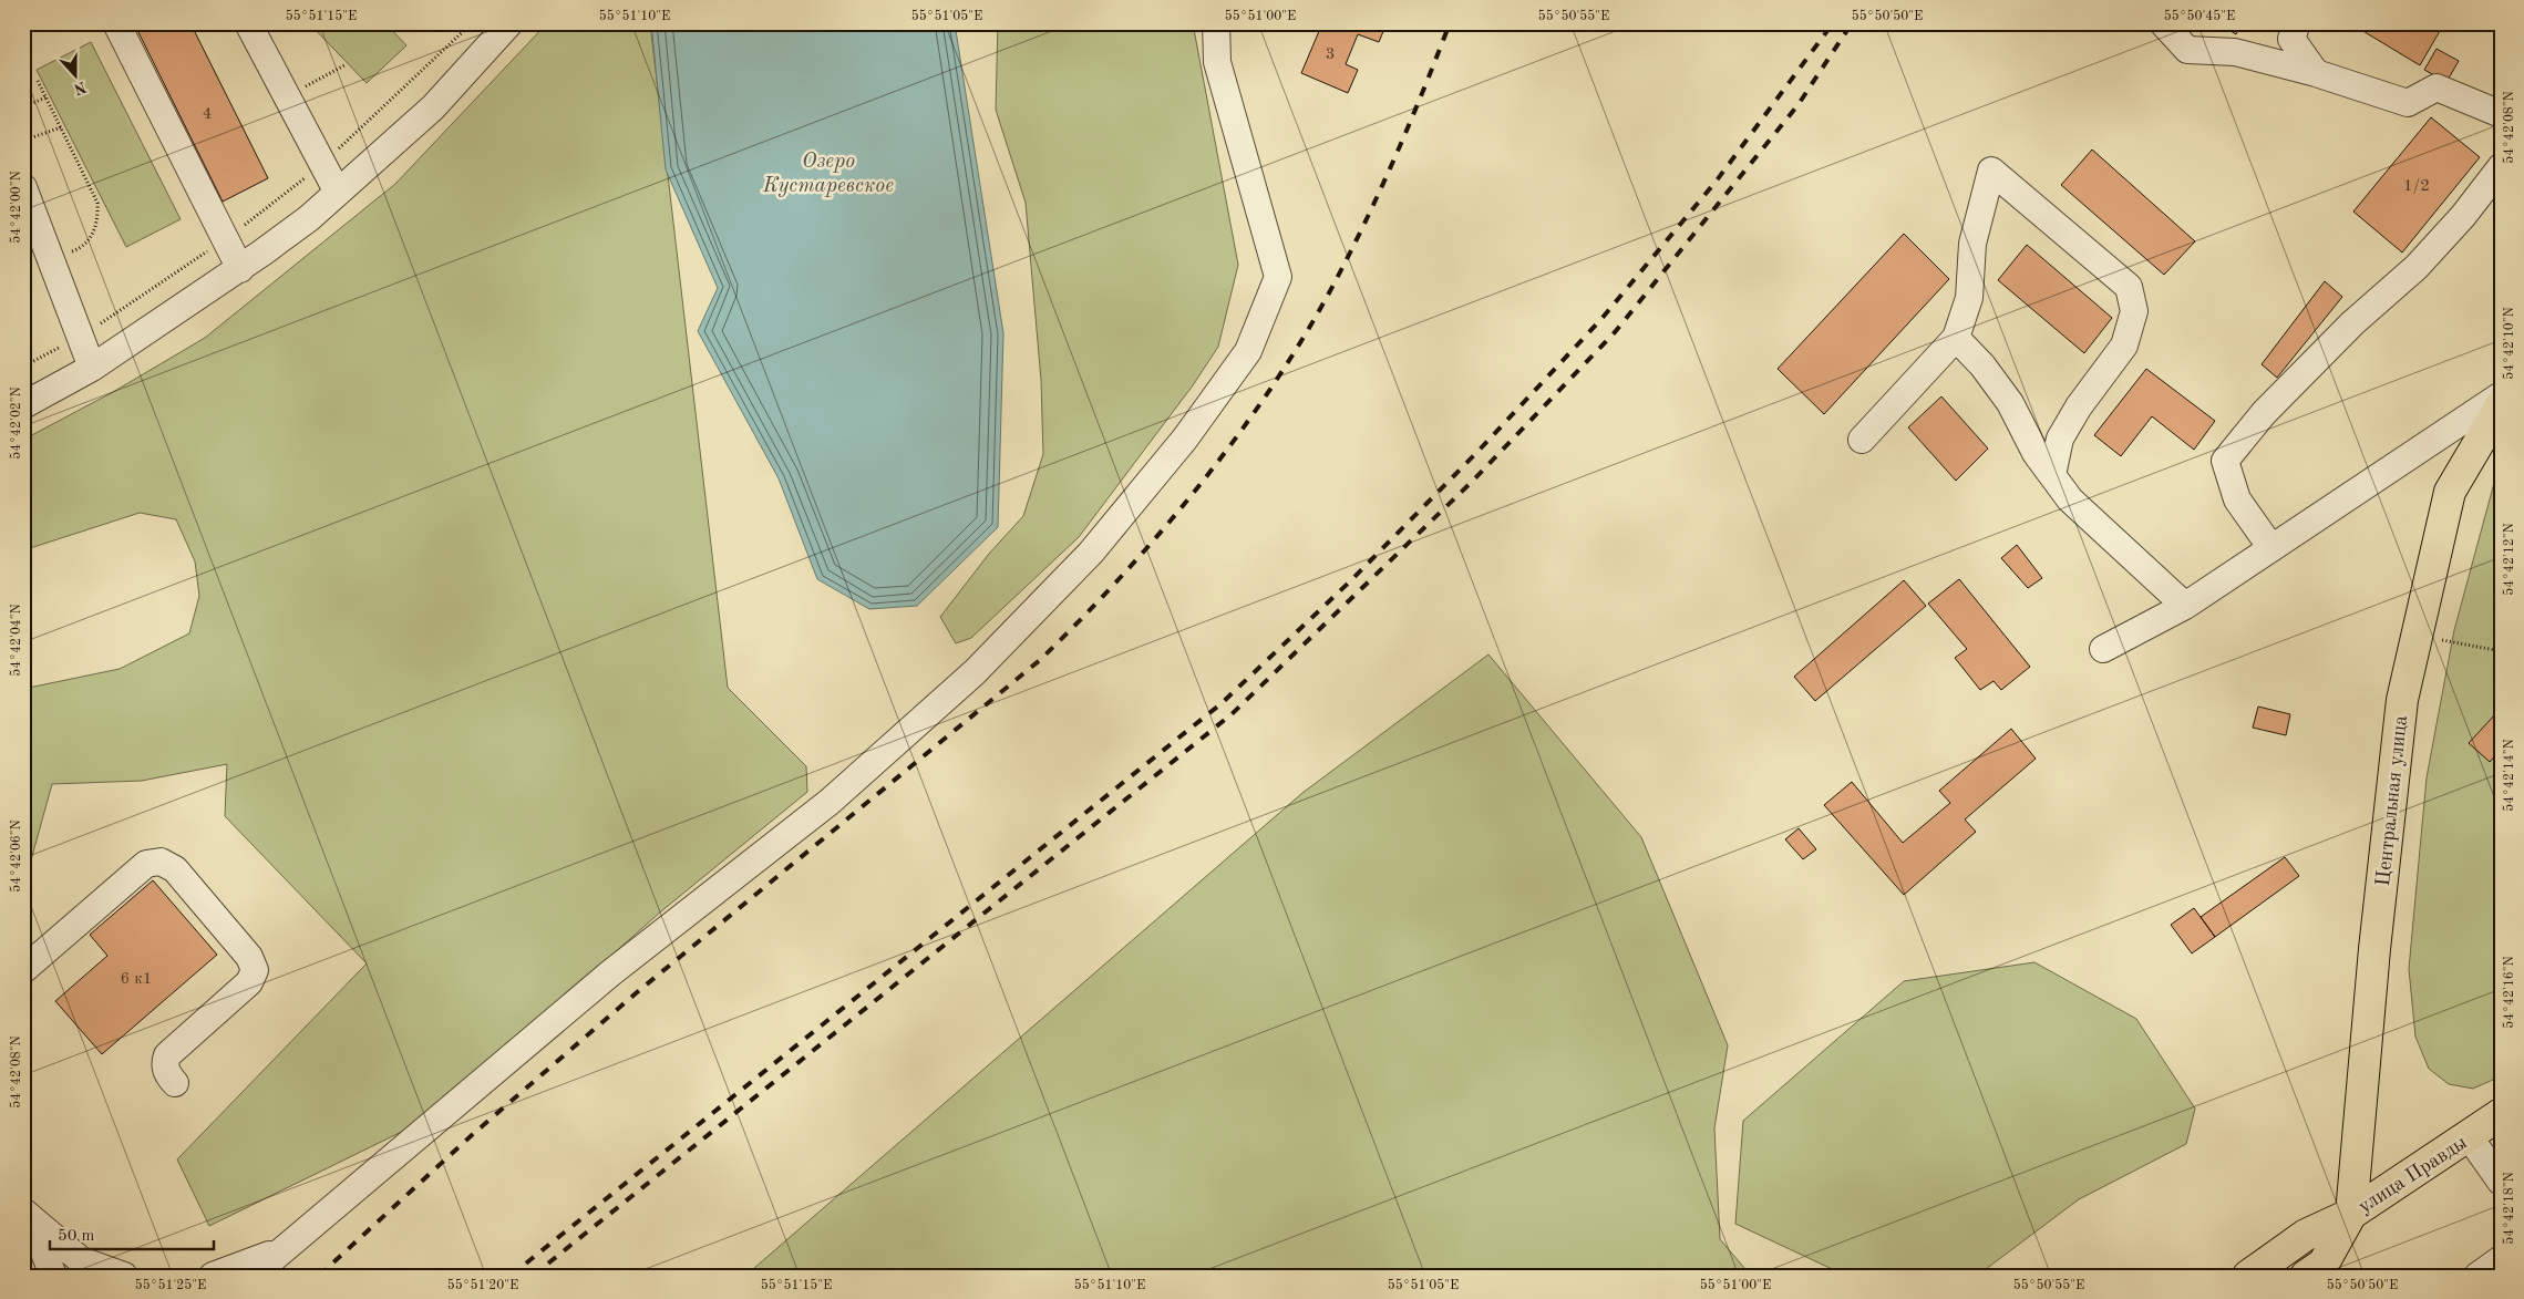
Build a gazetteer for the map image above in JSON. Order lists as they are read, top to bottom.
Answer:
{
  "streets": {
    "main road": ["Центральная улица", "улица Правды"]
  },
  "crossings": [
    ["Центральная улица", "улица Правды"]
  ],
  "water": ["Озеро Кустаревское"],
  "house_numbers": [
    "3",
    "4",
    "1/2",
    "6 к1"
  ],
  "scale_bar": "50 m",
  "north": "bottom",
  "coordinates": [
    "55°51'15\"E",
    "55°51'10\"E",
    "55°51'05\"E",
    "55°51'00\"E",
    "55°50'55\"E",
    "55°50'50\"E",
    "55°50'45\"E",
    "54°42'08\"N",
    "54°42'00\"N",
    "54°42'10\"N",
    "54°42'02\"N",
    "54°42'12\"N",
    "54°42'04\"N",
    "54°42'14\"N",
    "54°42'06\"N",
    "54°42'16\"N",
    "54°42'18\"N",
    "55°51'25\"E",
    "55°51'20\"E"
  ]
}
